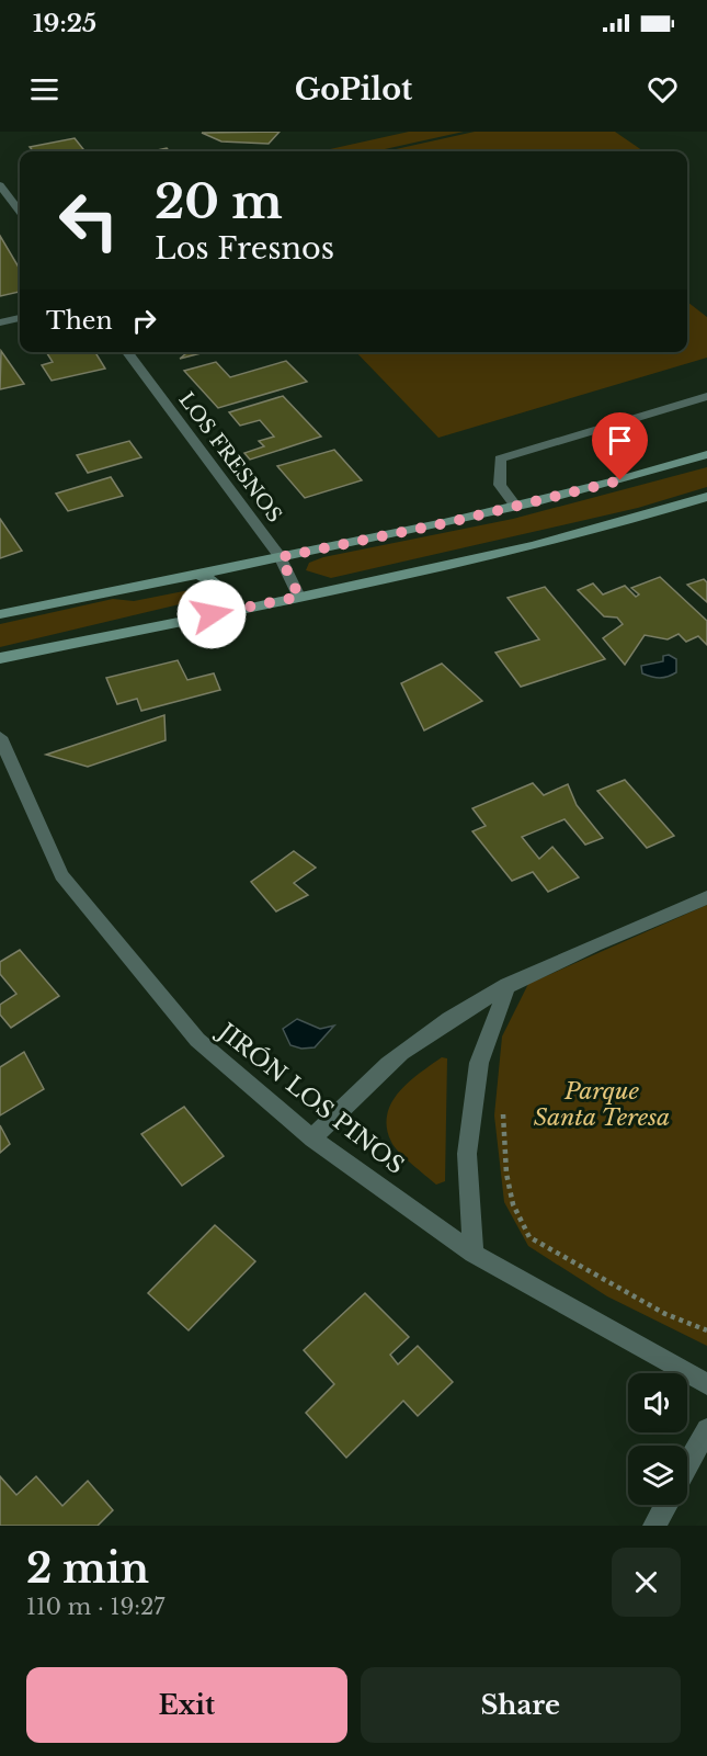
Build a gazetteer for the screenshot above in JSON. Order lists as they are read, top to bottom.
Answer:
{
  "streets": {
    "street": ["LOS FRESNOS", "JIRÓN LOS PINOS"]
  },
  "parks": ["Parque Santa Teresa"],
  "page": {
    "status": "19:25",
    "header": "GoPilot",
    "turn": ["20 m", "Los Fresnos"],
    "then": "Then",
    "heading": ["2 min", "110 m · 19:27"],
    "buttons": ["Exit", "Share"]
  }
}
